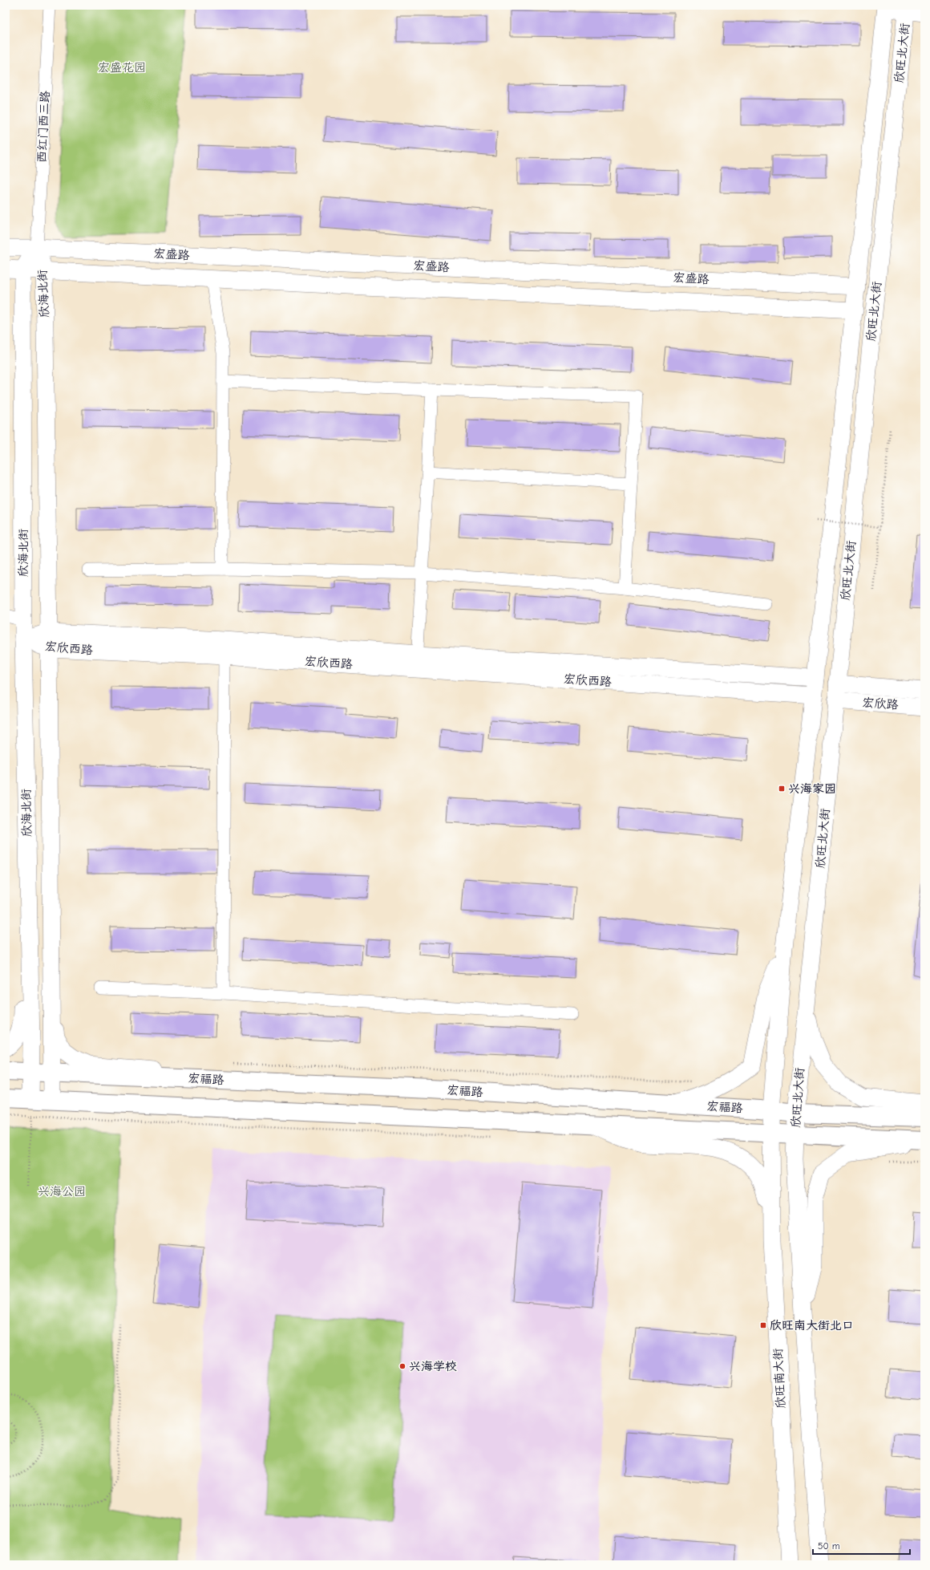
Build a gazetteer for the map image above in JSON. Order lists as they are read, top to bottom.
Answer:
{
  "streets": {
    "main road": ["宏福路"],
    "street": [
      "欣旺北大街",
      "西红门西三路",
      "宏盛路",
      "欣海北街",
      "宏欣西路",
      "宏欣路",
      "欣旺南大街"
    ]
  },
  "crossings": [
    ["欣旺北大街", "宏盛路"],
    ["欣旺北大街", "宏欣西路"],
    ["欣旺北大街", "宏欣路"],
    ["欣旺北大街", "宏福路"],
    ["欣旺北大街", "欣旺南大街"],
    ["西红门西三路", "宏盛路"],
    ["西红门西三路", "欣海北街"],
    ["宏盛路", "欣海北街"],
    ["欣海北街", "宏欣西路"],
    ["欣海北街", "宏福路"],
    ["宏福路", "欣旺南大街"]
  ],
  "parks": ["宏盛花园", "兴海公园"],
  "places": {
    "transit": ["兴海家园", "欣旺南大街北口"],
    "other": ["兴海学校"]
  },
  "scale_bar": "50 m"
}
